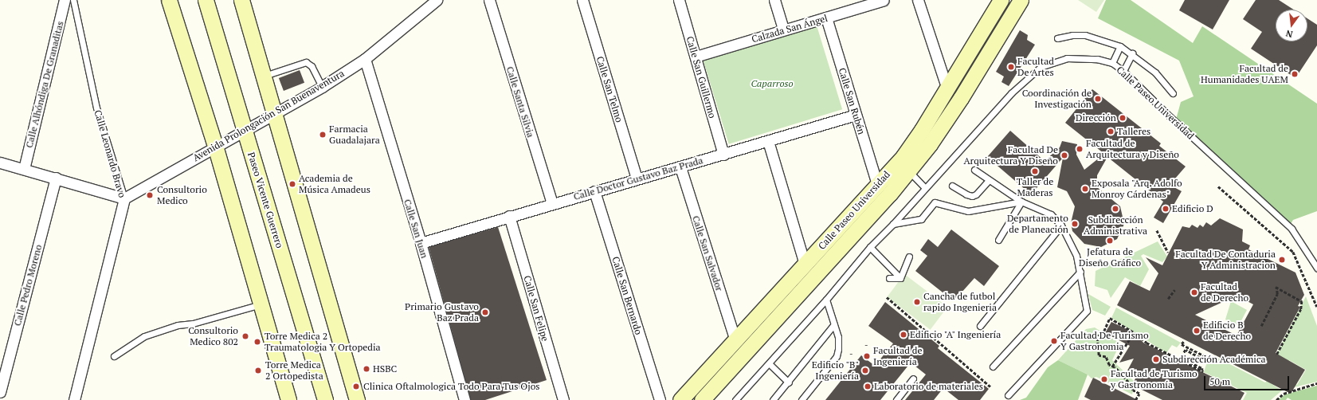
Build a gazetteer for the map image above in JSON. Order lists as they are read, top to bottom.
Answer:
{
  "streets": {
    "main road": ["Calle Paseo Universidad", "Paseo Vicente Guerrero"],
    "street": [
      "Calzada San Ángel",
      "Calle San Guillermo",
      "Calle Alhóndiga De Granaditas",
      "Calle San Telmo",
      "Calle San Rubén",
      "Calle Santa Silvia",
      "Avenida Prolongación San Buenaventura",
      "Calle Leonardo Bravo",
      "Calle Doctor Gustavo Baz Prada",
      "Calle San Juan",
      "Calle San Salvador",
      "Calle Pedro Moreno",
      "Calle San Bernardo",
      "Calle San Felipe"
    ]
  },
  "crossings": [
    ["Calzada San Ángel", "Calle San Guillermo"],
    ["Calzada San Ángel", "Calle San Rubén"],
    ["Calle San Guillermo", "Calle Doctor Gustavo Baz Prada"],
    ["Calle San Telmo", "Calle Doctor Gustavo Baz Prada"],
    ["Calle San Rubén", "Calle Paseo Universidad"],
    ["Calle San Rubén", "Calle Doctor Gustavo Baz Prada"],
    ["Calle Santa Silvia", "Calle Doctor Gustavo Baz Prada"],
    ["Calle Paseo Universidad", "Calle San Salvador"],
    ["Avenida Prolongación San Buenaventura", "Calle Leonardo Bravo"],
    ["Avenida Prolongación San Buenaventura", "Paseo Vicente Guerrero"],
    ["Avenida Prolongación San Buenaventura", "Calle San Juan"],
    ["Calle Doctor Gustavo Baz Prada", "Calle San Juan"],
    ["Calle Doctor Gustavo Baz Prada", "Calle San Salvador"],
    ["Calle Doctor Gustavo Baz Prada", "Calle San Bernardo"],
    ["Calle Doctor Gustavo Baz Prada", "Calle San Felipe"]
  ],
  "parks": ["Caparroso"],
  "places": [
    "Facultad De Artes",
    "Facultad de Humanidades UAEM",
    "Coordinación de Investigación",
    "Dirección",
    "Talleres",
    "Farmacia Guadalajara",
    "Facultad de Arquitectura y Diseño",
    "Facultad De Arquitectura Y Diseño",
    "Taller de Maderas",
    "Academia de Música Amadeus",
    "Exposala \"Arq. Adolfo Monroy Cárdenas\"",
    "Consultorio Medico",
    "Subdirección Administrativa",
    "Edificio D",
    "Departamento de Planeación",
    "Jefatura de Diseño Gráfico",
    "Facultad De Contaduria Y Administracion",
    "Facultad de Derecho",
    "Cancha de futbol rapido Ingenieria",
    "Primario Gustavo Baz Prada",
    "Edificio B de Derecho",
    "Edificio \"A\" Ingeniería",
    "Consultorio Medico 802",
    "Facultad De Turismo Y Gastronomia",
    "Torre Medica 2 Traumatologia Y Ortopedia",
    "Facultad de Ingeniería",
    "Subdirección Académica",
    "HSBC",
    "Torre Medica 2 Ortopedista",
    "Edificio \"B\" Ingeniería",
    "Facultad de Turismo y Gastronomía",
    "Clinica Oftalmologica Todo Para Tus Ojos",
    "Laboratorio de materiales"
  ],
  "scale_bar": "50 m",
  "north": "bottom"
}
